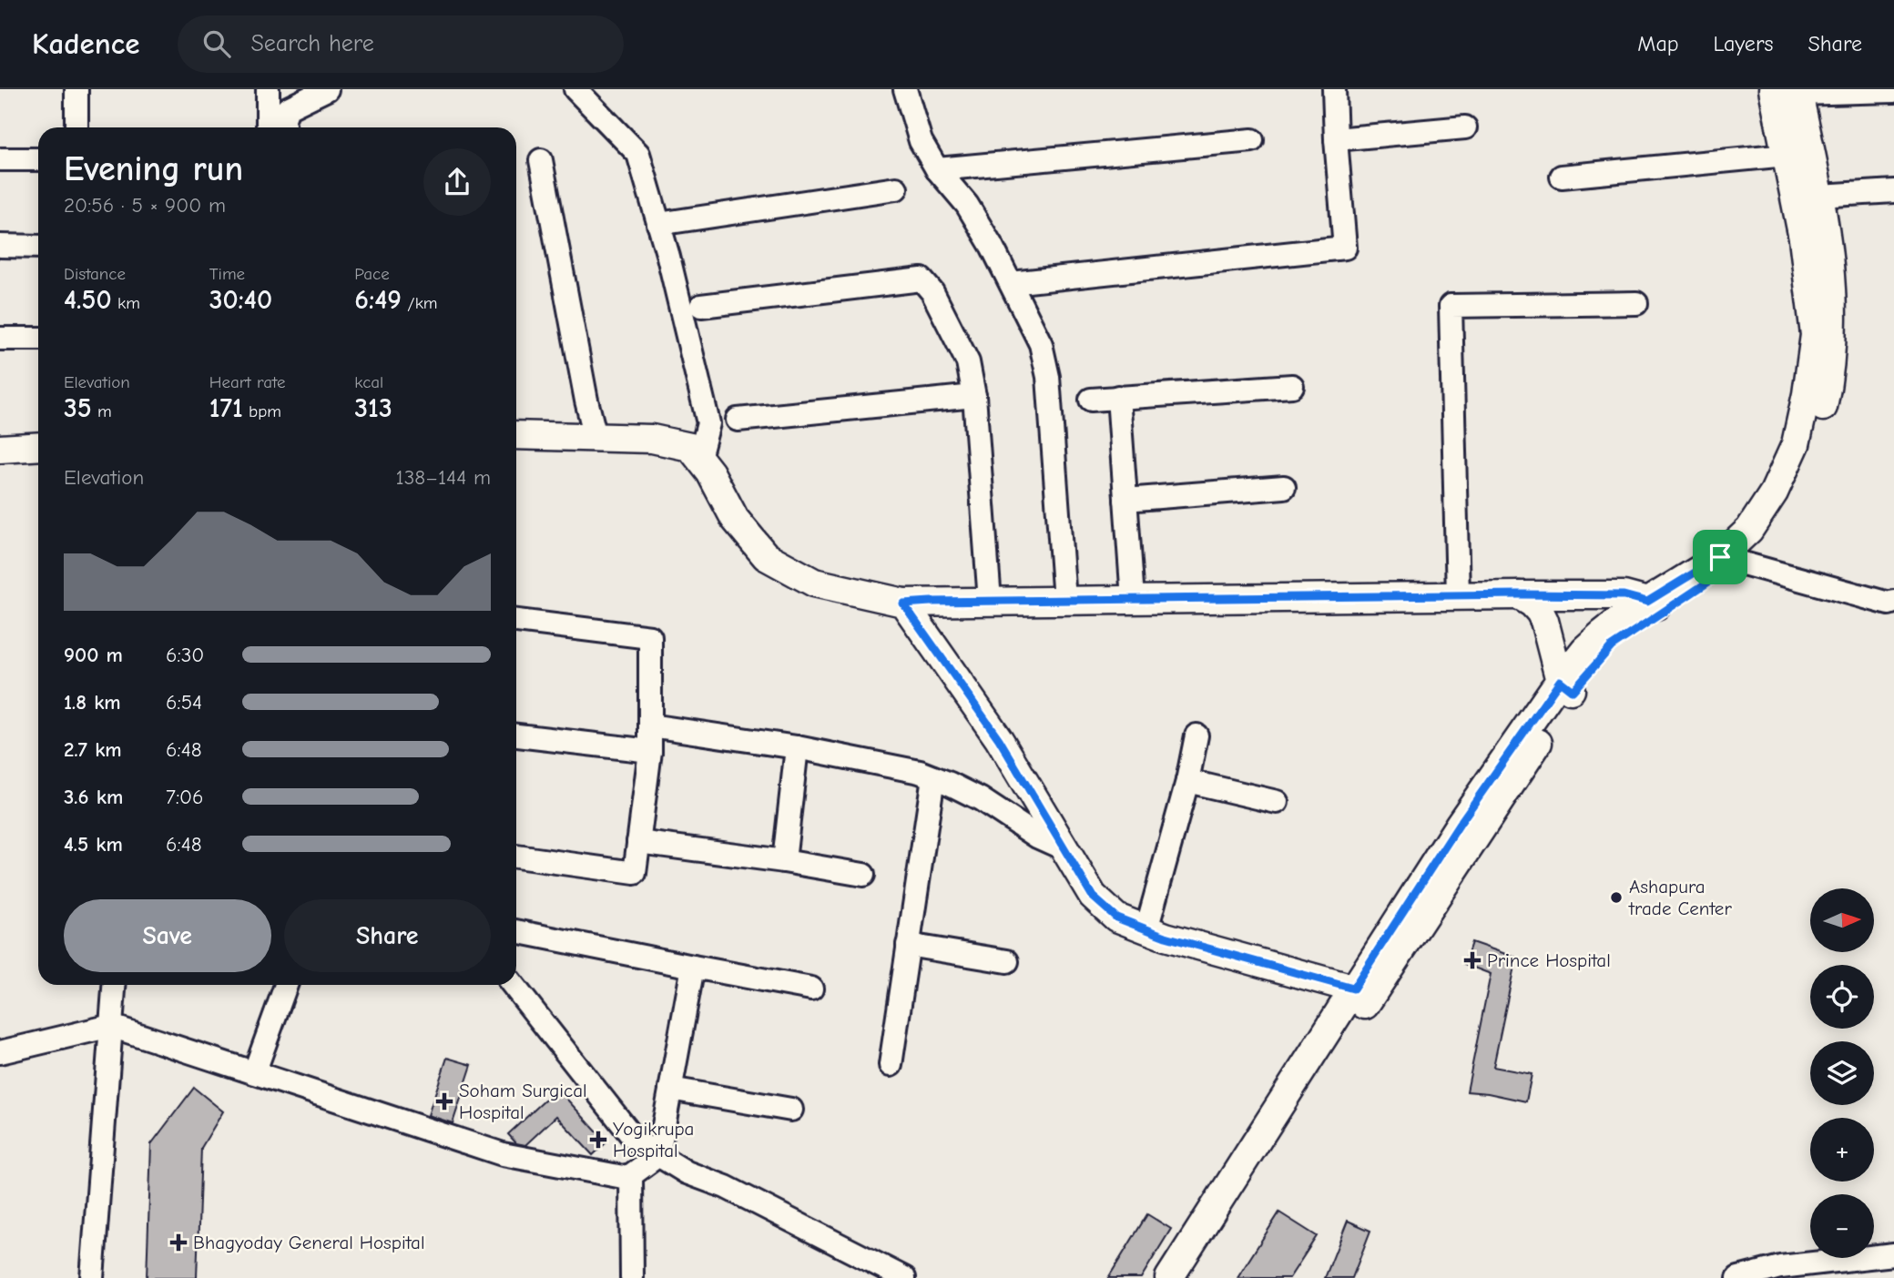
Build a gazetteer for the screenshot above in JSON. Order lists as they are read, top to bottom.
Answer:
{
  "places": {
    "other": ["Ashapura trade Center"],
    "health": [
      "Prince Hospital",
      "Soham Surgical Hospital",
      "Yogikrupa Hospital",
      "Bhagyoday General Hospital"
    ]
  },
  "north": "right",
  "page": {
    "header": "Kadence",
    "search": "Search here",
    "nav": ["Map", "Layers", "Share"],
    "heading": ["Evening run", "20:56 · 5 × 900 m"],
    "stats": [
      ["Distance", "4.50 km"],
      ["Time", "30:40"],
      ["Pace", "6:49 /km"],
      ["Elevation", "35 m"],
      ["Heart rate", "171 bpm"],
      ["kcal", "313"]
    ],
    "chart": ["Elevation", "138–144 m"],
    "list": [
      {
        "name": "900 m",
        "note": "6:30"
      },
      {
        "name": "1.8 km",
        "note": "6:54"
      },
      {
        "name": "2.7 km",
        "note": "6:48"
      },
      {
        "name": "3.6 km",
        "note": "7:06"
      },
      {
        "name": "4.5 km",
        "note": "6:48"
      }
    ],
    "buttons": ["Save", "Share"],
    "map_buttons": ["+", "−"]
  }
}
